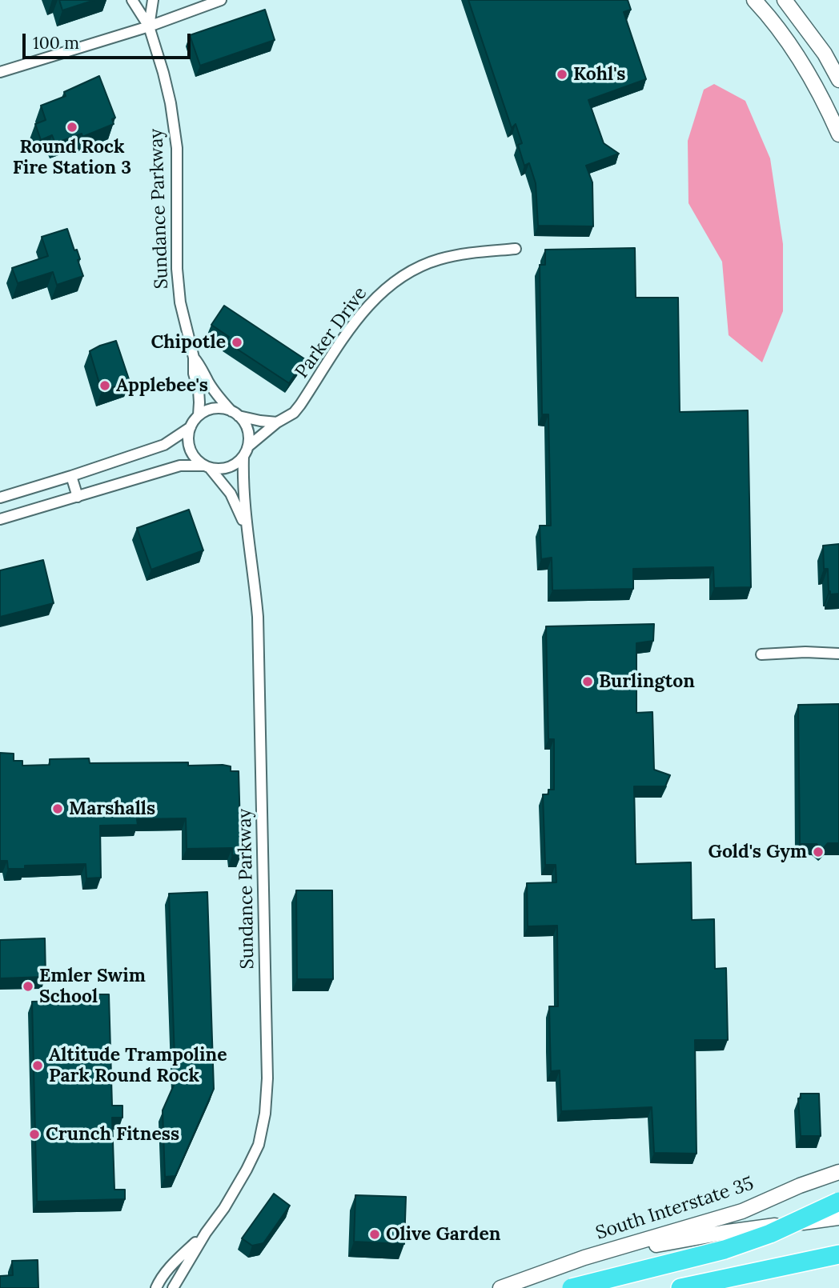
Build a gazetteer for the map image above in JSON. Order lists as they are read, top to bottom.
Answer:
{
  "streets": {
    "main road": ["South Interstate 35"],
    "street": ["Sundance Parkway", "Parker Drive"]
  },
  "crossings": [
    ["Sundance Parkway", "Parker Drive"]
  ],
  "places": [
    "Kohl's",
    "Round Rock Fire Station 3",
    "Chipotle",
    "Applebee's",
    "Burlington",
    "Marshalls",
    "Gold's Gym",
    "Emler Swim School",
    "Altitude Trampoline Park Round Rock",
    "Crunch Fitness",
    "Olive Garden"
  ],
  "scale_bar": "100 m"
}
